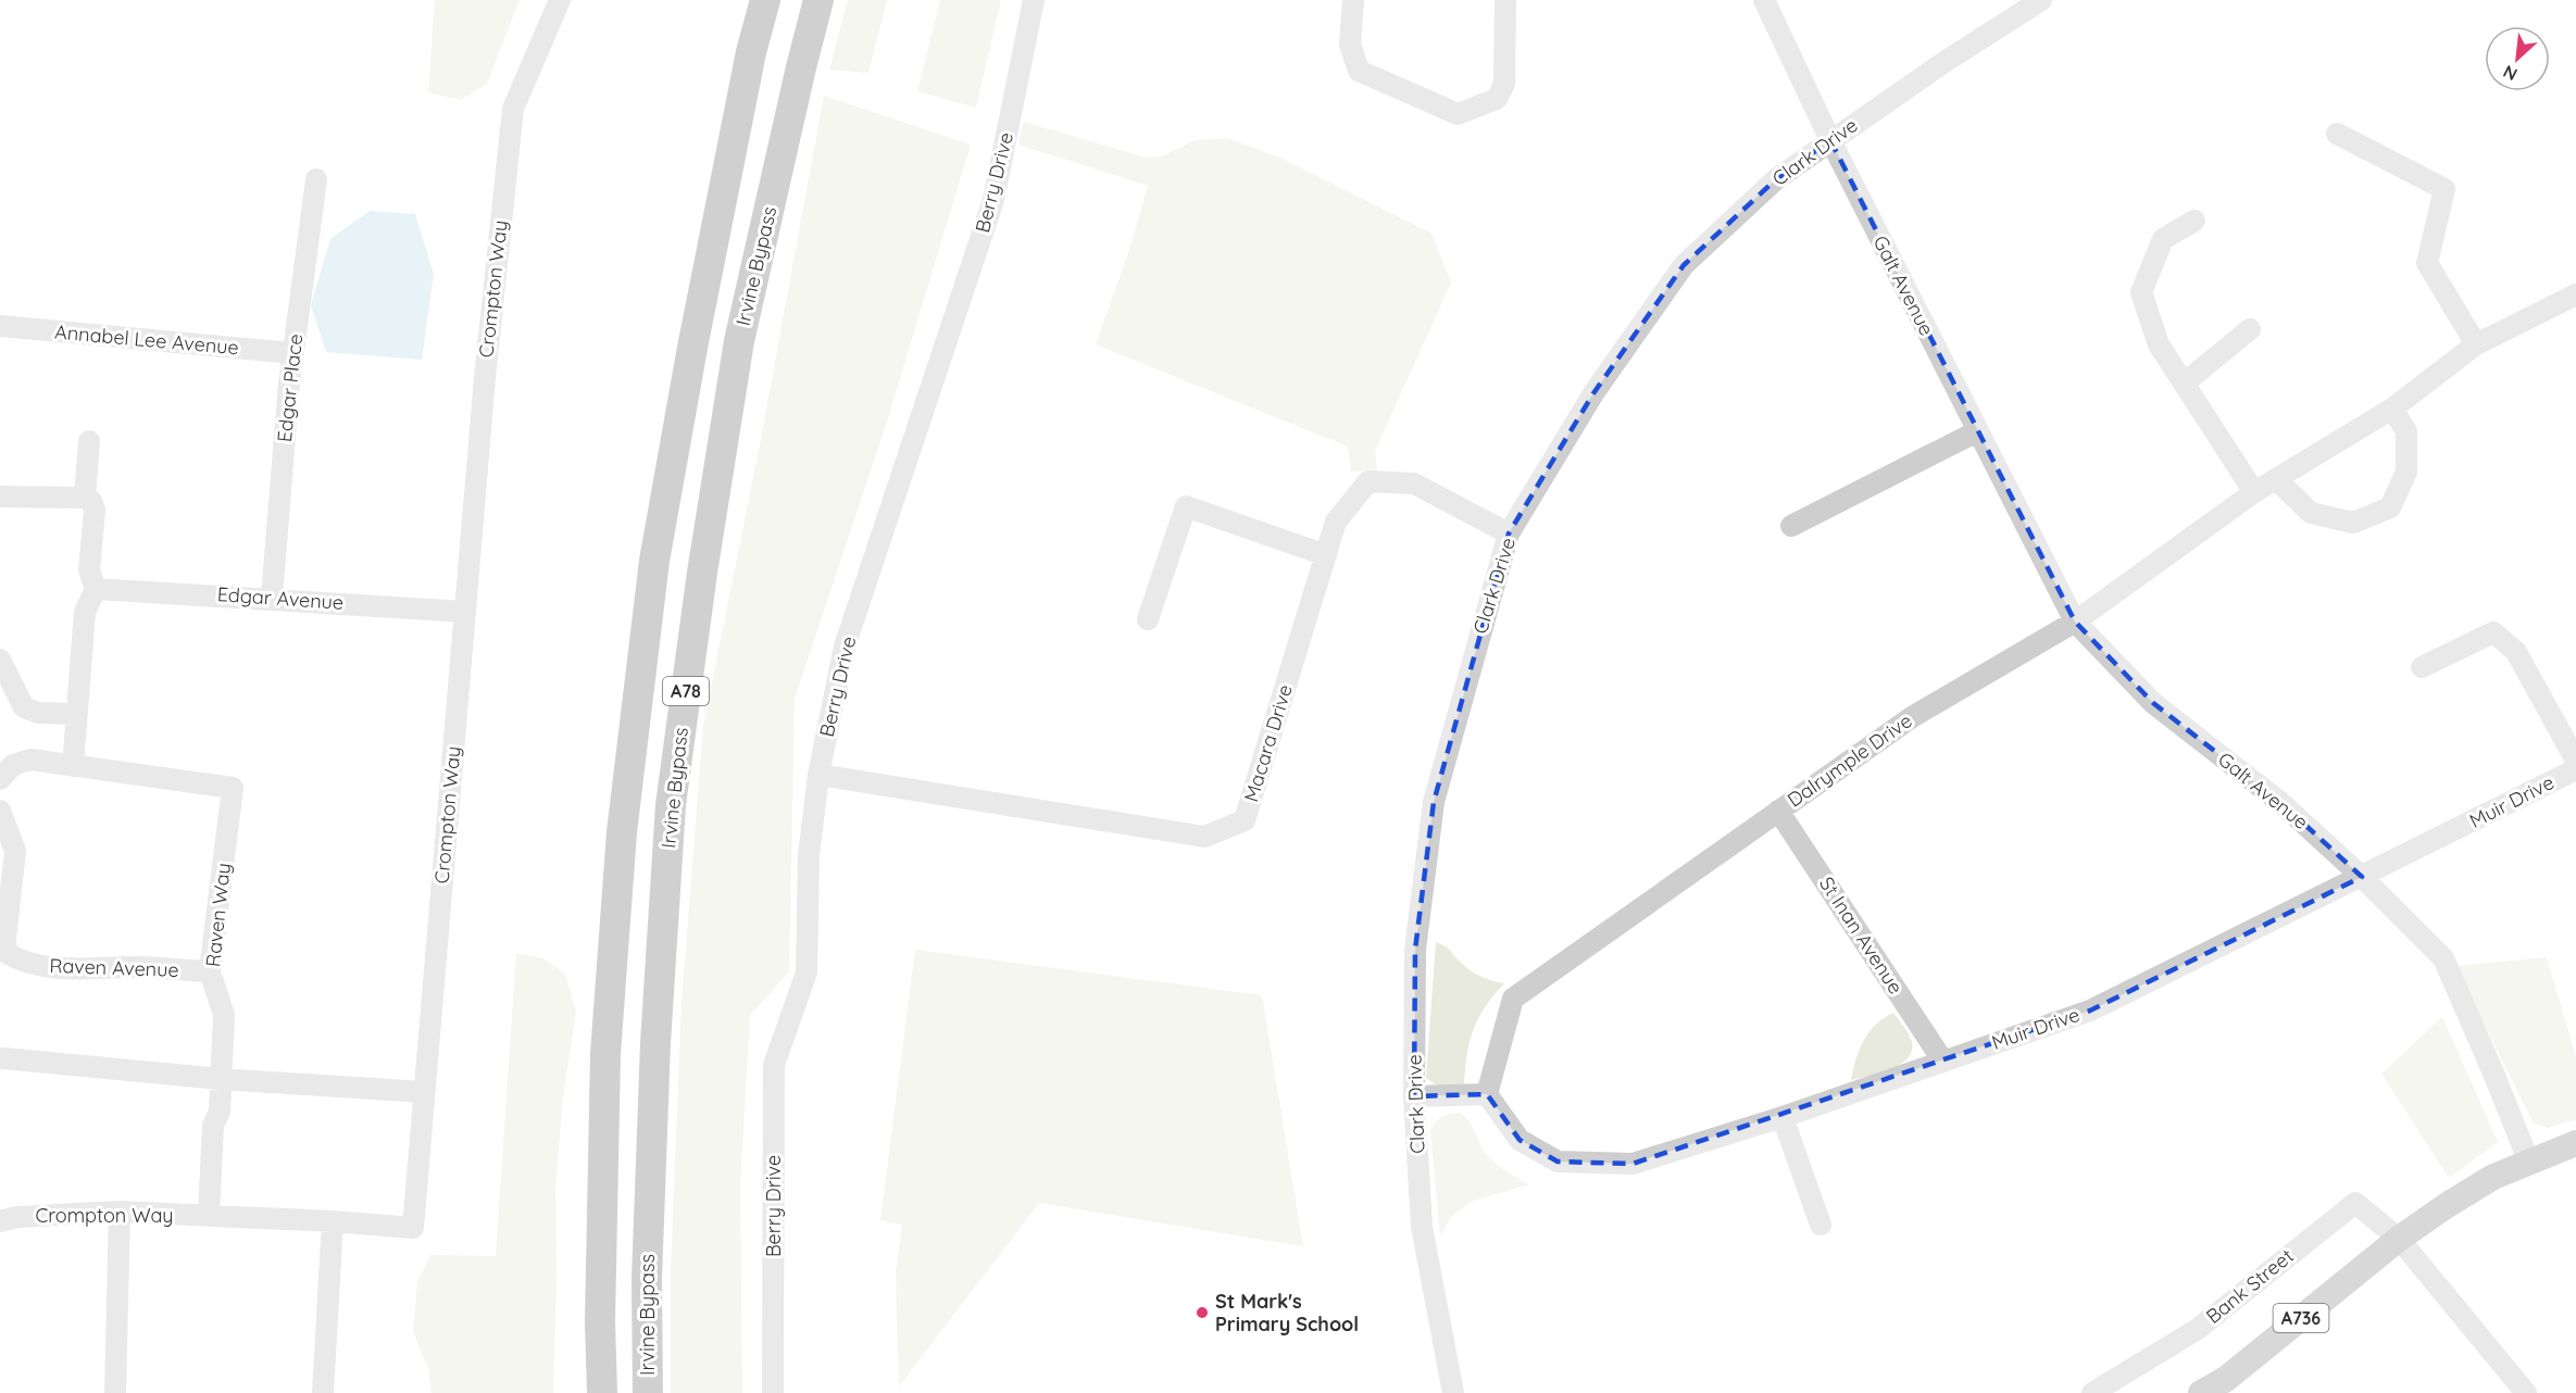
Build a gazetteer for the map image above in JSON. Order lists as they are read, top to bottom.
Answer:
{
  "streets": {
    "highway": ["Irvine Bypass", "A78"],
    "main road": ["A736"],
    "street": [
      "Clark Drive",
      "Berry Drive",
      "Galt Avenue",
      "Crompton Way",
      "Annabel Lee Avenue",
      "Edgar Place",
      "Edgar Avenue",
      "Macara Drive",
      "Dalrymple Drive",
      "Muir Drive",
      "Raven Way",
      "St Inan Avenue",
      "Raven Avenue",
      "Bank Street"
    ]
  },
  "crossings": [
    ["Clark Drive", "Galt Avenue"],
    ["Clark Drive", "Macara Drive"],
    ["Berry Drive", "Macara Drive"],
    ["Galt Avenue", "Dalrymple Drive"],
    ["Galt Avenue", "Muir Drive"],
    ["Galt Avenue", "A736"],
    ["Crompton Way", "Edgar Avenue"],
    ["Crompton Way", "Raven Way"],
    ["Annabel Lee Avenue", "Edgar Place"],
    ["Edgar Place", "Edgar Avenue"],
    ["Dalrymple Drive", "Muir Drive"],
    ["Dalrymple Drive", "St Inan Avenue"],
    ["Muir Drive", "St Inan Avenue"],
    ["Raven Way", "Raven Avenue"],
    ["Bank Street", "A736"]
  ],
  "places": ["St Mark's Primary School"],
  "north": "bottom left"
}
